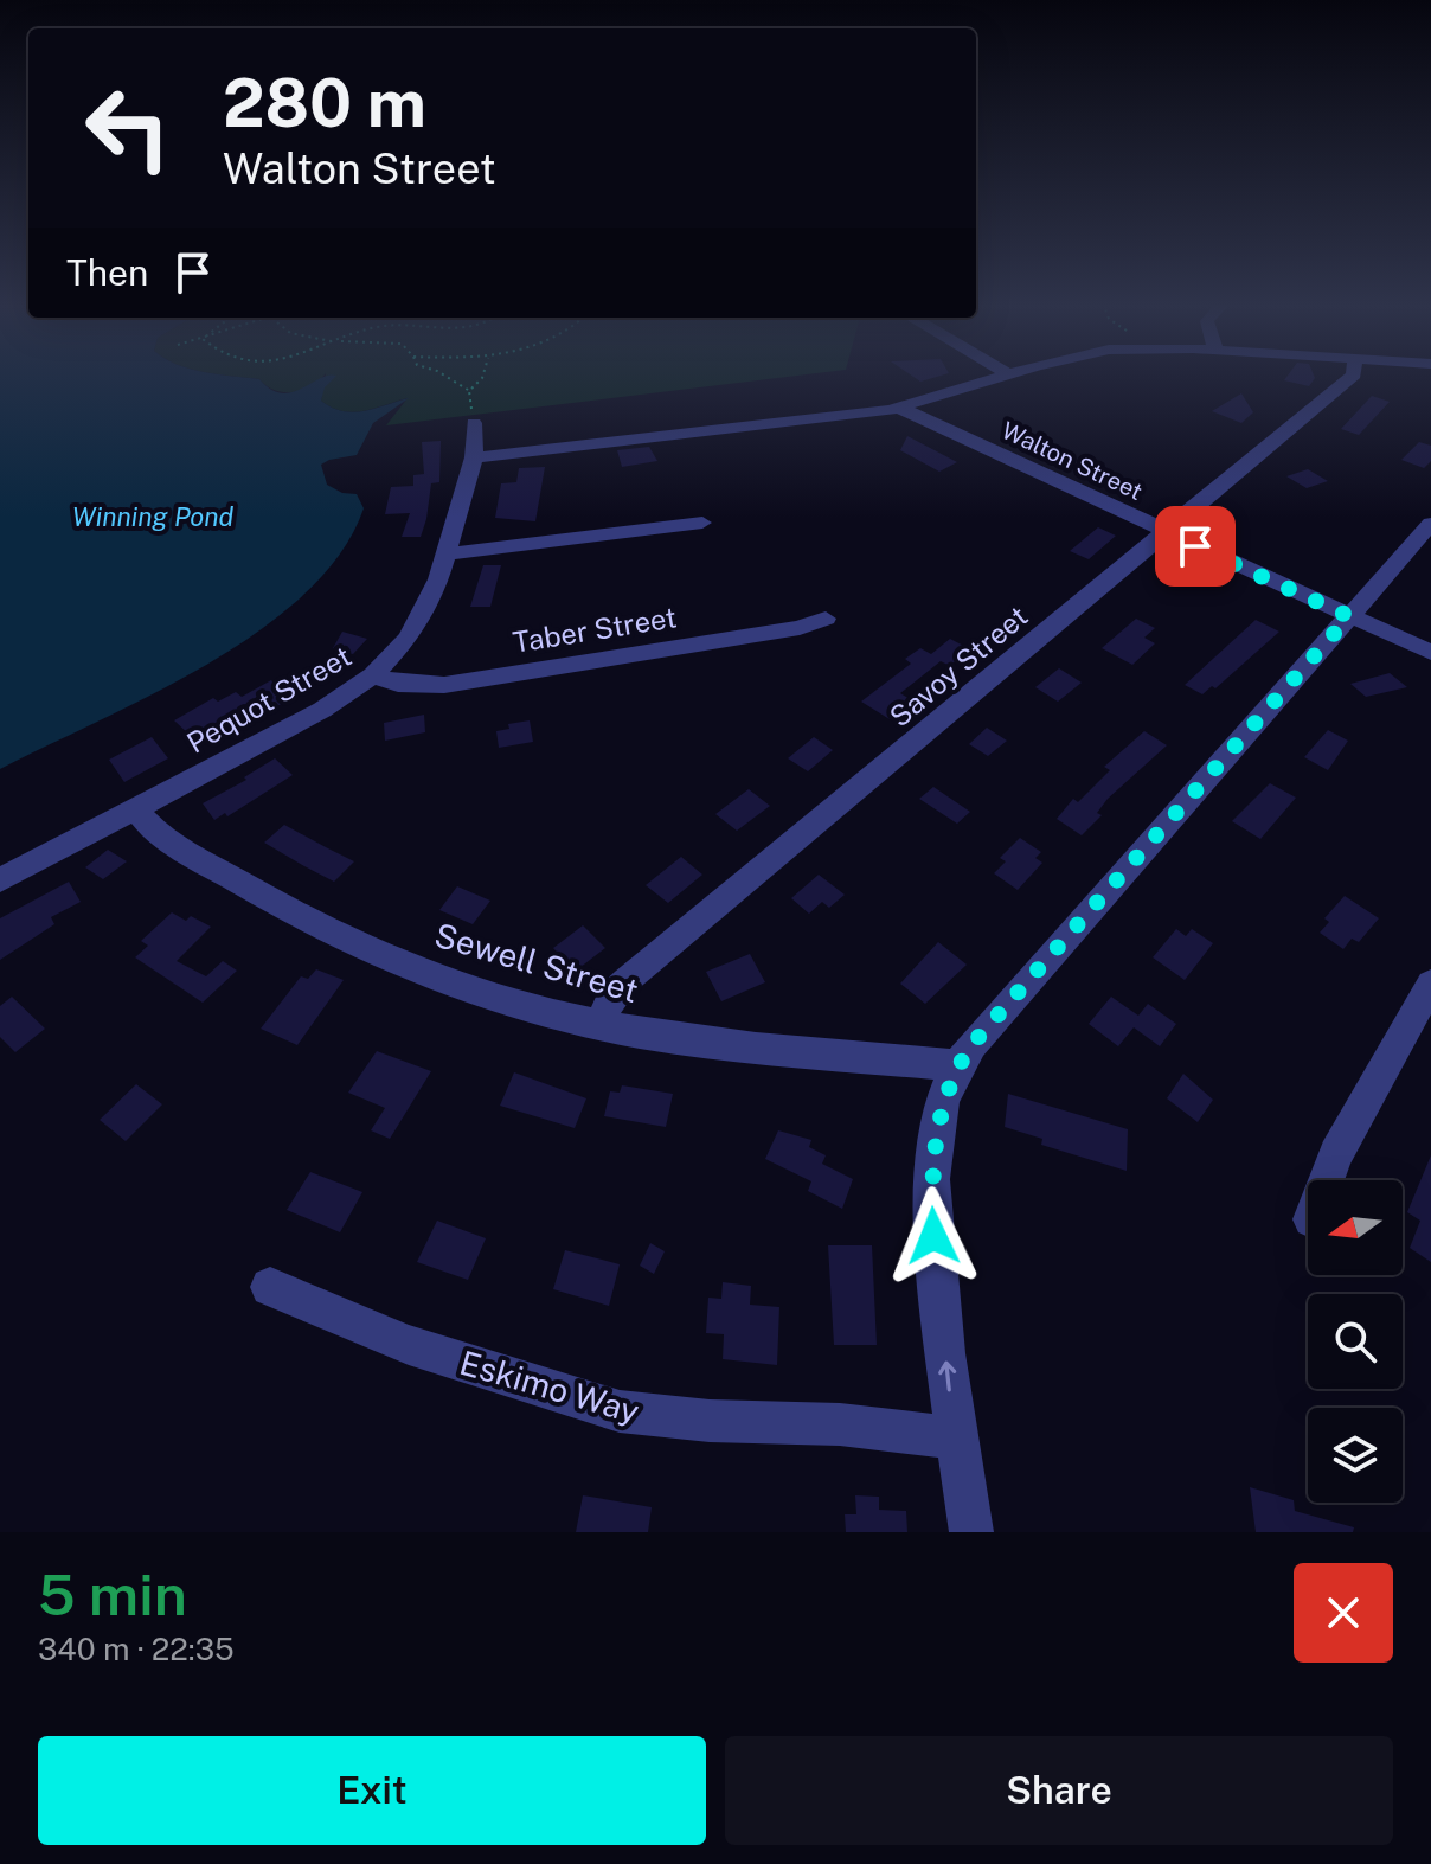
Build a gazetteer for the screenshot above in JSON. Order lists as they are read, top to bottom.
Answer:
{
  "streets": {
    "street": [
      "Walton Street",
      "Taber Street",
      "Savoy Street",
      "Pequot Street",
      "Sewell Street",
      "Eskimo Way"
    ]
  },
  "crossings": [
    ["Walton Street", "Savoy Street"],
    ["Taber Street", "Pequot Street"],
    ["Savoy Street", "Sewell Street"],
    ["Pequot Street", "Sewell Street"]
  ],
  "water": ["Winning Pond"],
  "north": "left",
  "page": {
    "turn": ["280 m", "Walton Street"],
    "then": "Then",
    "heading": ["5 min", "340 m · 22:35"],
    "buttons": ["Exit", "Share"]
  }
}
